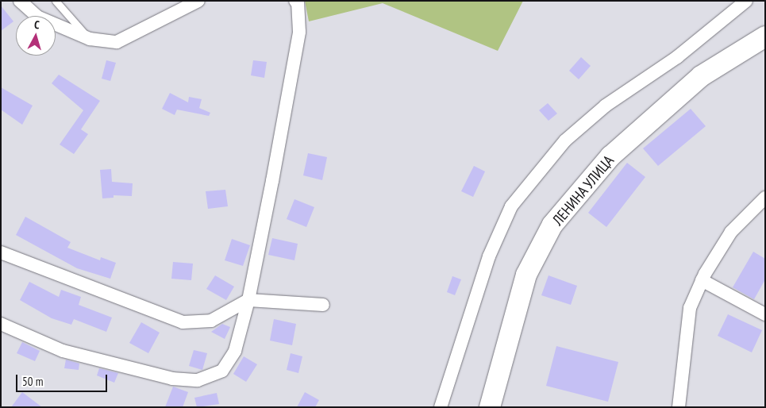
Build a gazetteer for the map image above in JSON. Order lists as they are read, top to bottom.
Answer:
{
  "streets": {
    "main road": ["ЛЕНИНА УЛИЦА"]
  },
  "scale_bar": "50 m",
  "north": "top"
}
